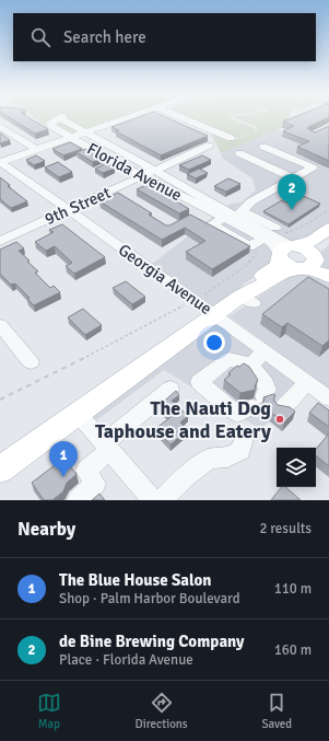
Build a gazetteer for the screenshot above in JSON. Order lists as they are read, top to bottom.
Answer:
{
  "streets": {
    "street": ["Florida Avenue", "9th Street", "Georgia Avenue"]
  },
  "crossings": [
    ["Florida Avenue", "9th Street"],
    ["9th Street", "Georgia Avenue"]
  ],
  "places": ["The Nauti Dog Taphouse and Eatery"],
  "page": {
    "search": "Search here",
    "pins": ["2", "1"],
    "heading": ["Nearby", "2 results"],
    "list": [
      {
        "mark": "1",
        "name": "The Blue House Salon",
        "note": "Shop · Palm Harbor Boulevard",
        "value": "110 m"
      },
      {
        "mark": "2",
        "name": "de Bine Brewing Company",
        "note": "Place · Florida Avenue",
        "value": "160 m"
      }
    ],
    "nav": ["Map", "Directions", "Saved"]
  }
}
